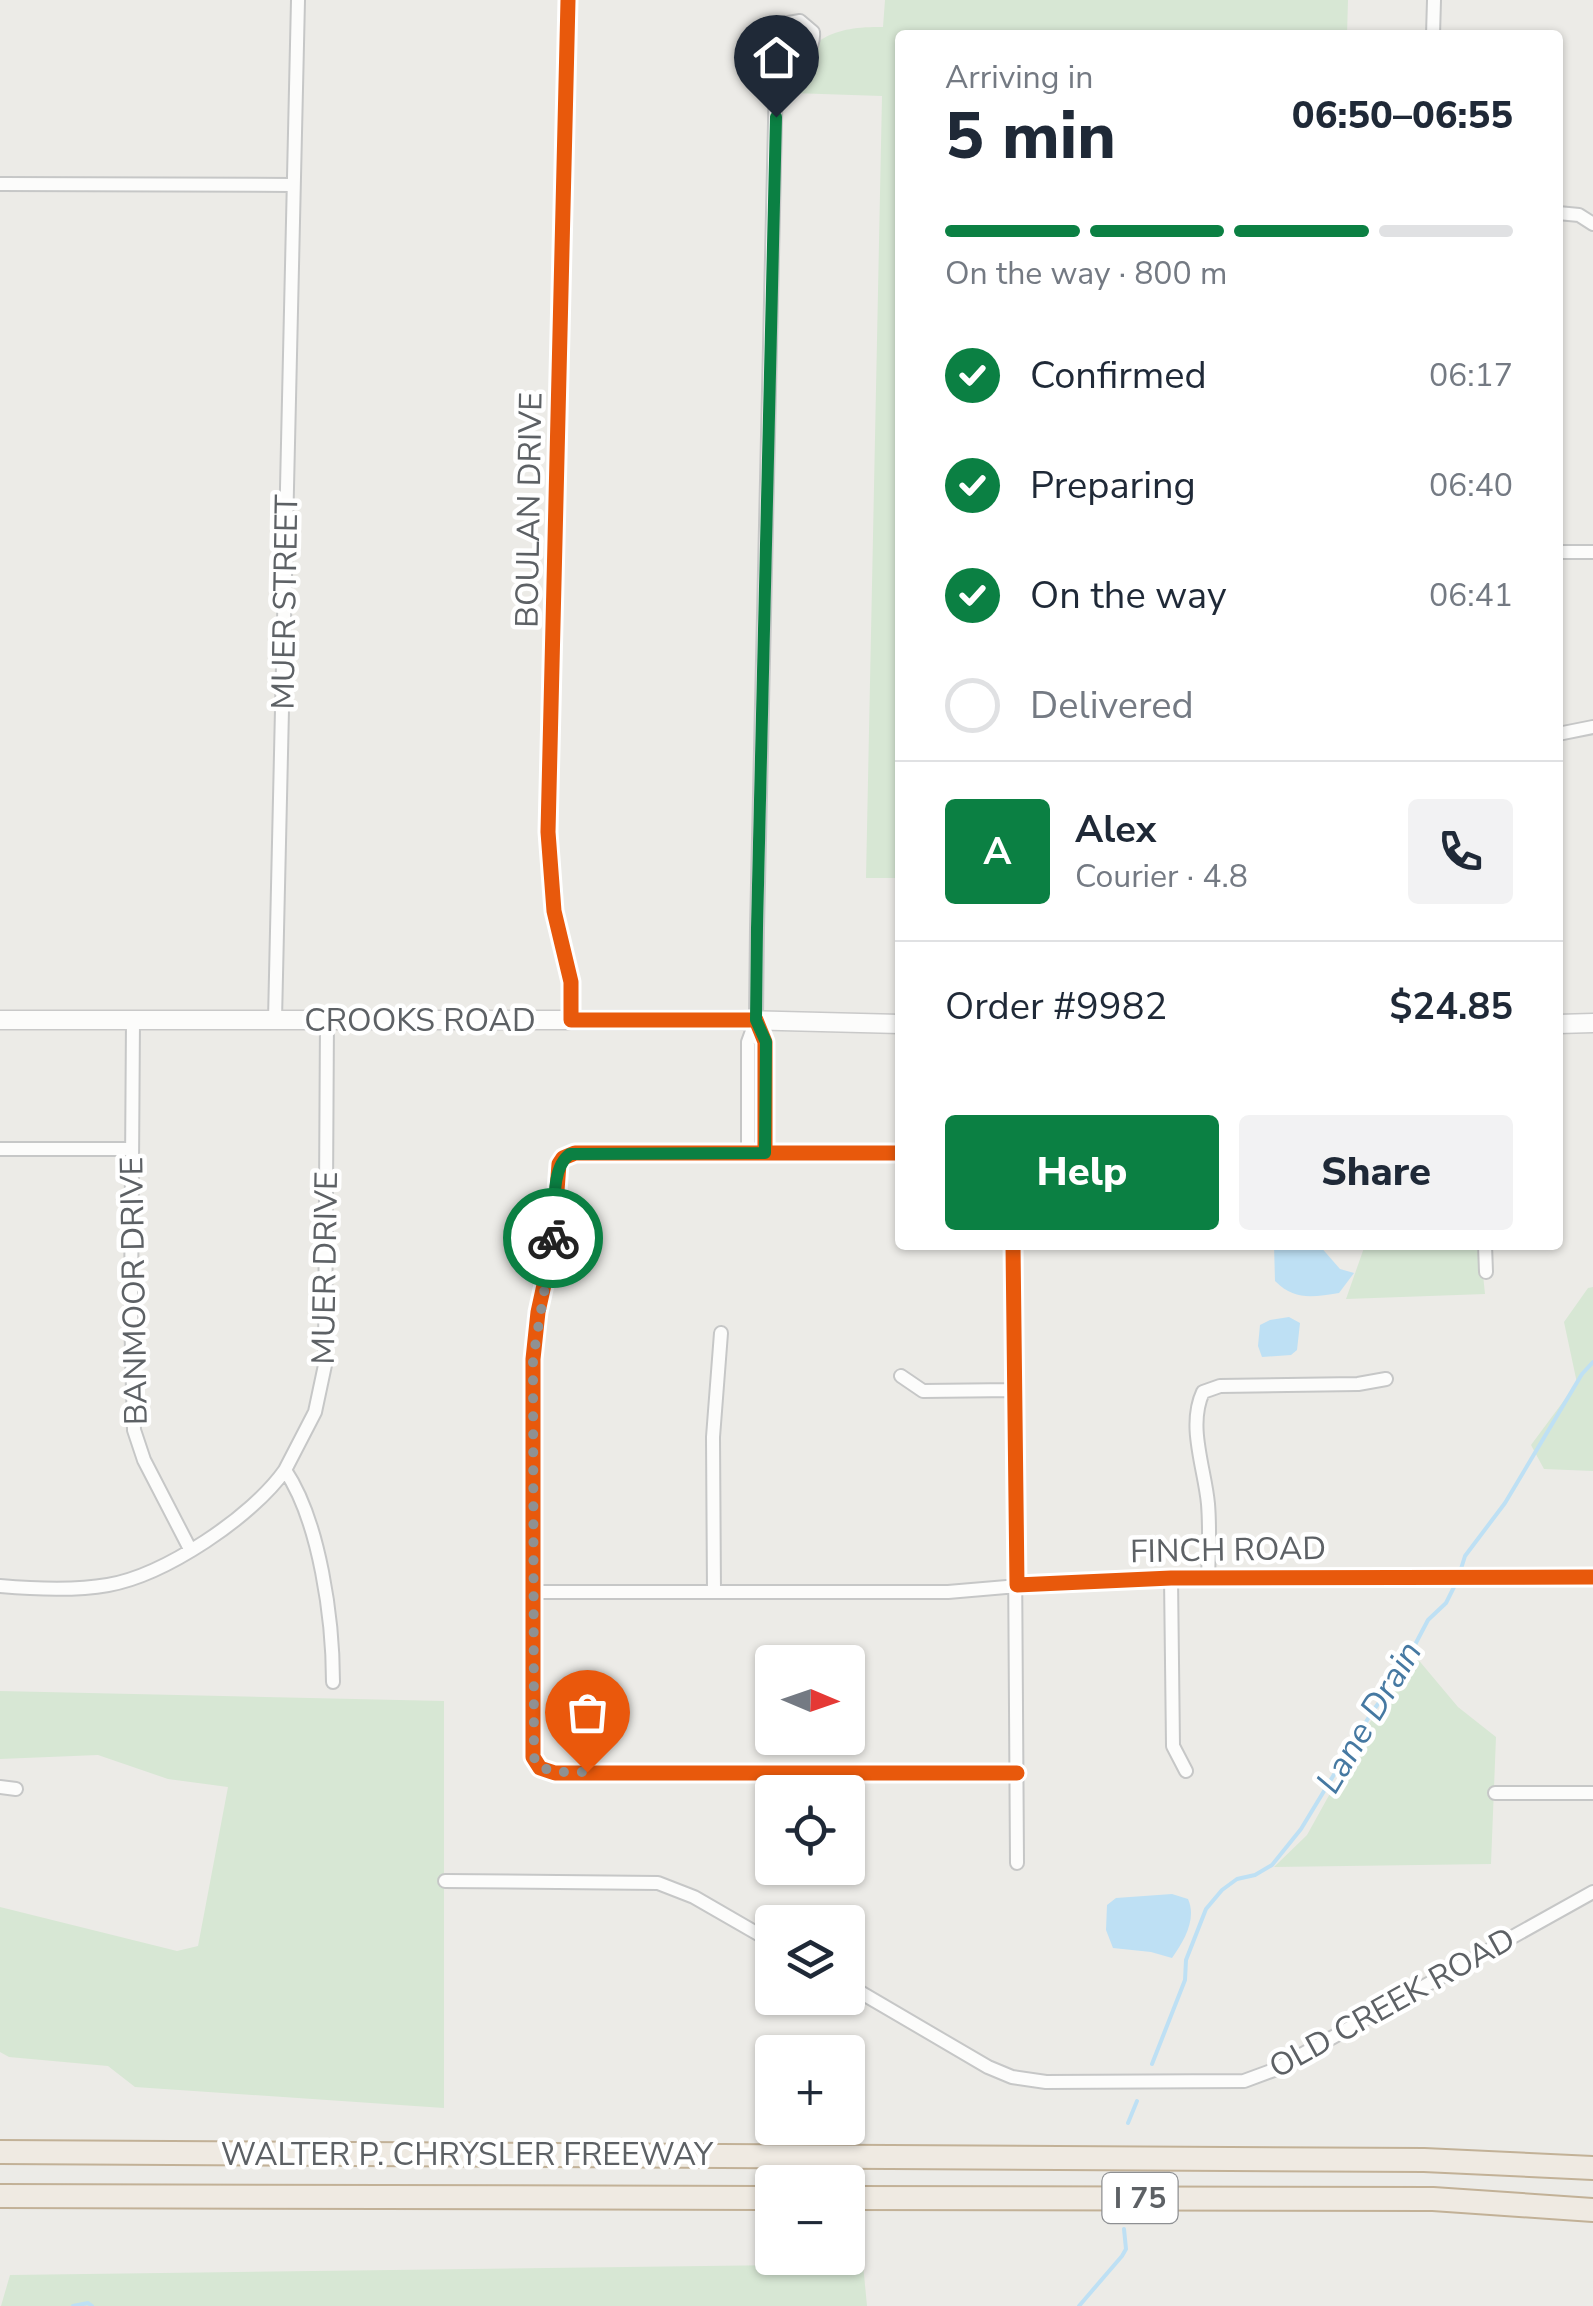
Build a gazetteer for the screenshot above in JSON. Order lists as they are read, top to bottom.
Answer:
{
  "streets": {
    "highway": ["WALTER P. CHRYSLER FREEWAY", "I 75"],
    "main road": ["CROOKS ROAD"],
    "street": [
      "BOULAN DRIVE",
      "MUER STREET",
      "MUER DRIVE",
      "BANMOOR DRIVE",
      "FINCH ROAD",
      "OLD CREEK ROAD"
    ]
  },
  "crossings": [
    ["BOULAN DRIVE", "CROOKS ROAD"],
    ["MUER STREET", "CROOKS ROAD"],
    ["CROOKS ROAD", "MUER DRIVE"],
    ["CROOKS ROAD", "BANMOOR DRIVE"],
    ["MUER DRIVE", "BANMOOR DRIVE"]
  ],
  "water": ["Lane Drain"],
  "north": "right",
  "page": {
    "heading": ["5 min", "Arriving in", "06:50–06:55"],
    "panel": [
      "Alex",
      "Courier · 4.8",
      "Order #9982",
      "$24.85"
    ],
    "bar": "On the way · 800 m",
    "list": [
      ["Confirmed", "06:17"],
      ["Preparing", "06:40"],
      ["On the way", "06:41"],
      "Delivered"
    ],
    "round": "A",
    "buttons": ["Help", "Share"],
    "map_buttons": ["+", "−"]
  }
}
